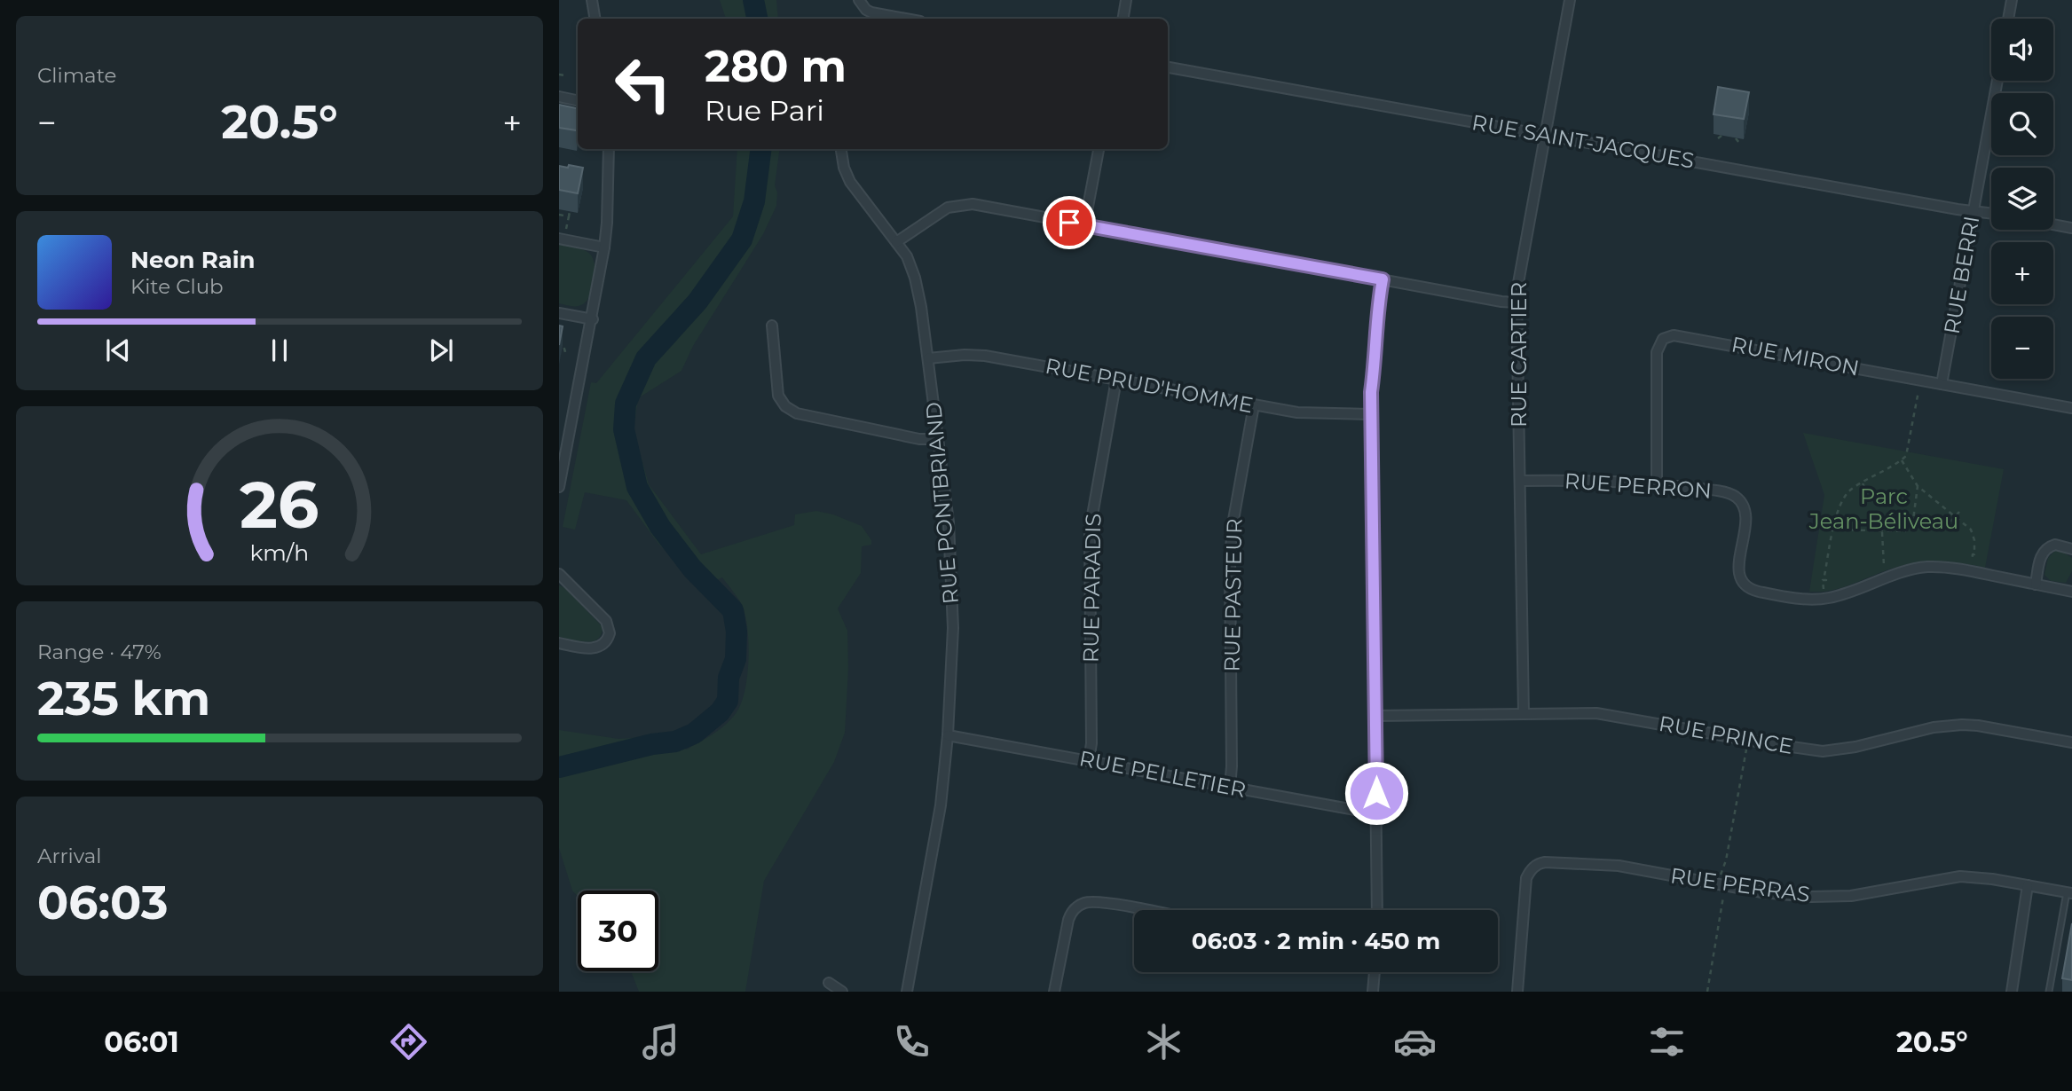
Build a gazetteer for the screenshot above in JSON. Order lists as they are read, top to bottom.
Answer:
{
  "streets": {
    "street": [
      "RUE SAINT-JACQUES",
      "RUE BERRI",
      "RUE CARTIER",
      "RUE MIRON",
      "RUE PRUD'HOMME",
      "RUE PERRON",
      "RUE PONTBRIAND",
      "RUE PARADIS",
      "RUE PASTEUR",
      "RUE PRINCE",
      "RUE PELLETIER",
      "RUE PERRAS"
    ]
  },
  "crossings": [
    ["RUE SAINT-JACQUES", "RUE BERRI"],
    ["RUE SAINT-JACQUES", "RUE CARTIER"],
    ["RUE BERRI", "RUE MIRON"],
    ["RUE CARTIER", "RUE PERRON"],
    ["RUE CARTIER", "RUE PRINCE"],
    ["RUE MIRON", "RUE PERRON"],
    ["RUE PRUD'HOMME", "RUE PONTBRIAND"],
    ["RUE PRUD'HOMME", "RUE PARADIS"],
    ["RUE PRUD'HOMME", "RUE PASTEUR"],
    ["RUE PONTBRIAND", "RUE PELLETIER"],
    ["RUE PARADIS", "RUE PELLETIER"],
    ["RUE PASTEUR", "RUE PELLETIER"]
  ],
  "parks": ["Parc Jean-Béliveau"],
  "page": {
    "tile": [
      "Climate",
      ["Range · 47%", "235 km"],
      ["Arrival", "06:03"]
    ],
    "map_buttons": ["+", "−"],
    "turn": ["280 m", "Rue Pari"],
    "heat": ["−", "20.5°", "+"],
    "song": ["Neon Rain", "Kite Club"],
    "limit": "30",
    "trip": "06:03 · 2 min · 450 m",
    "tabs": ["06:01", "20.5°"],
    "gauge": ["26", "km/h"]
  }
}
